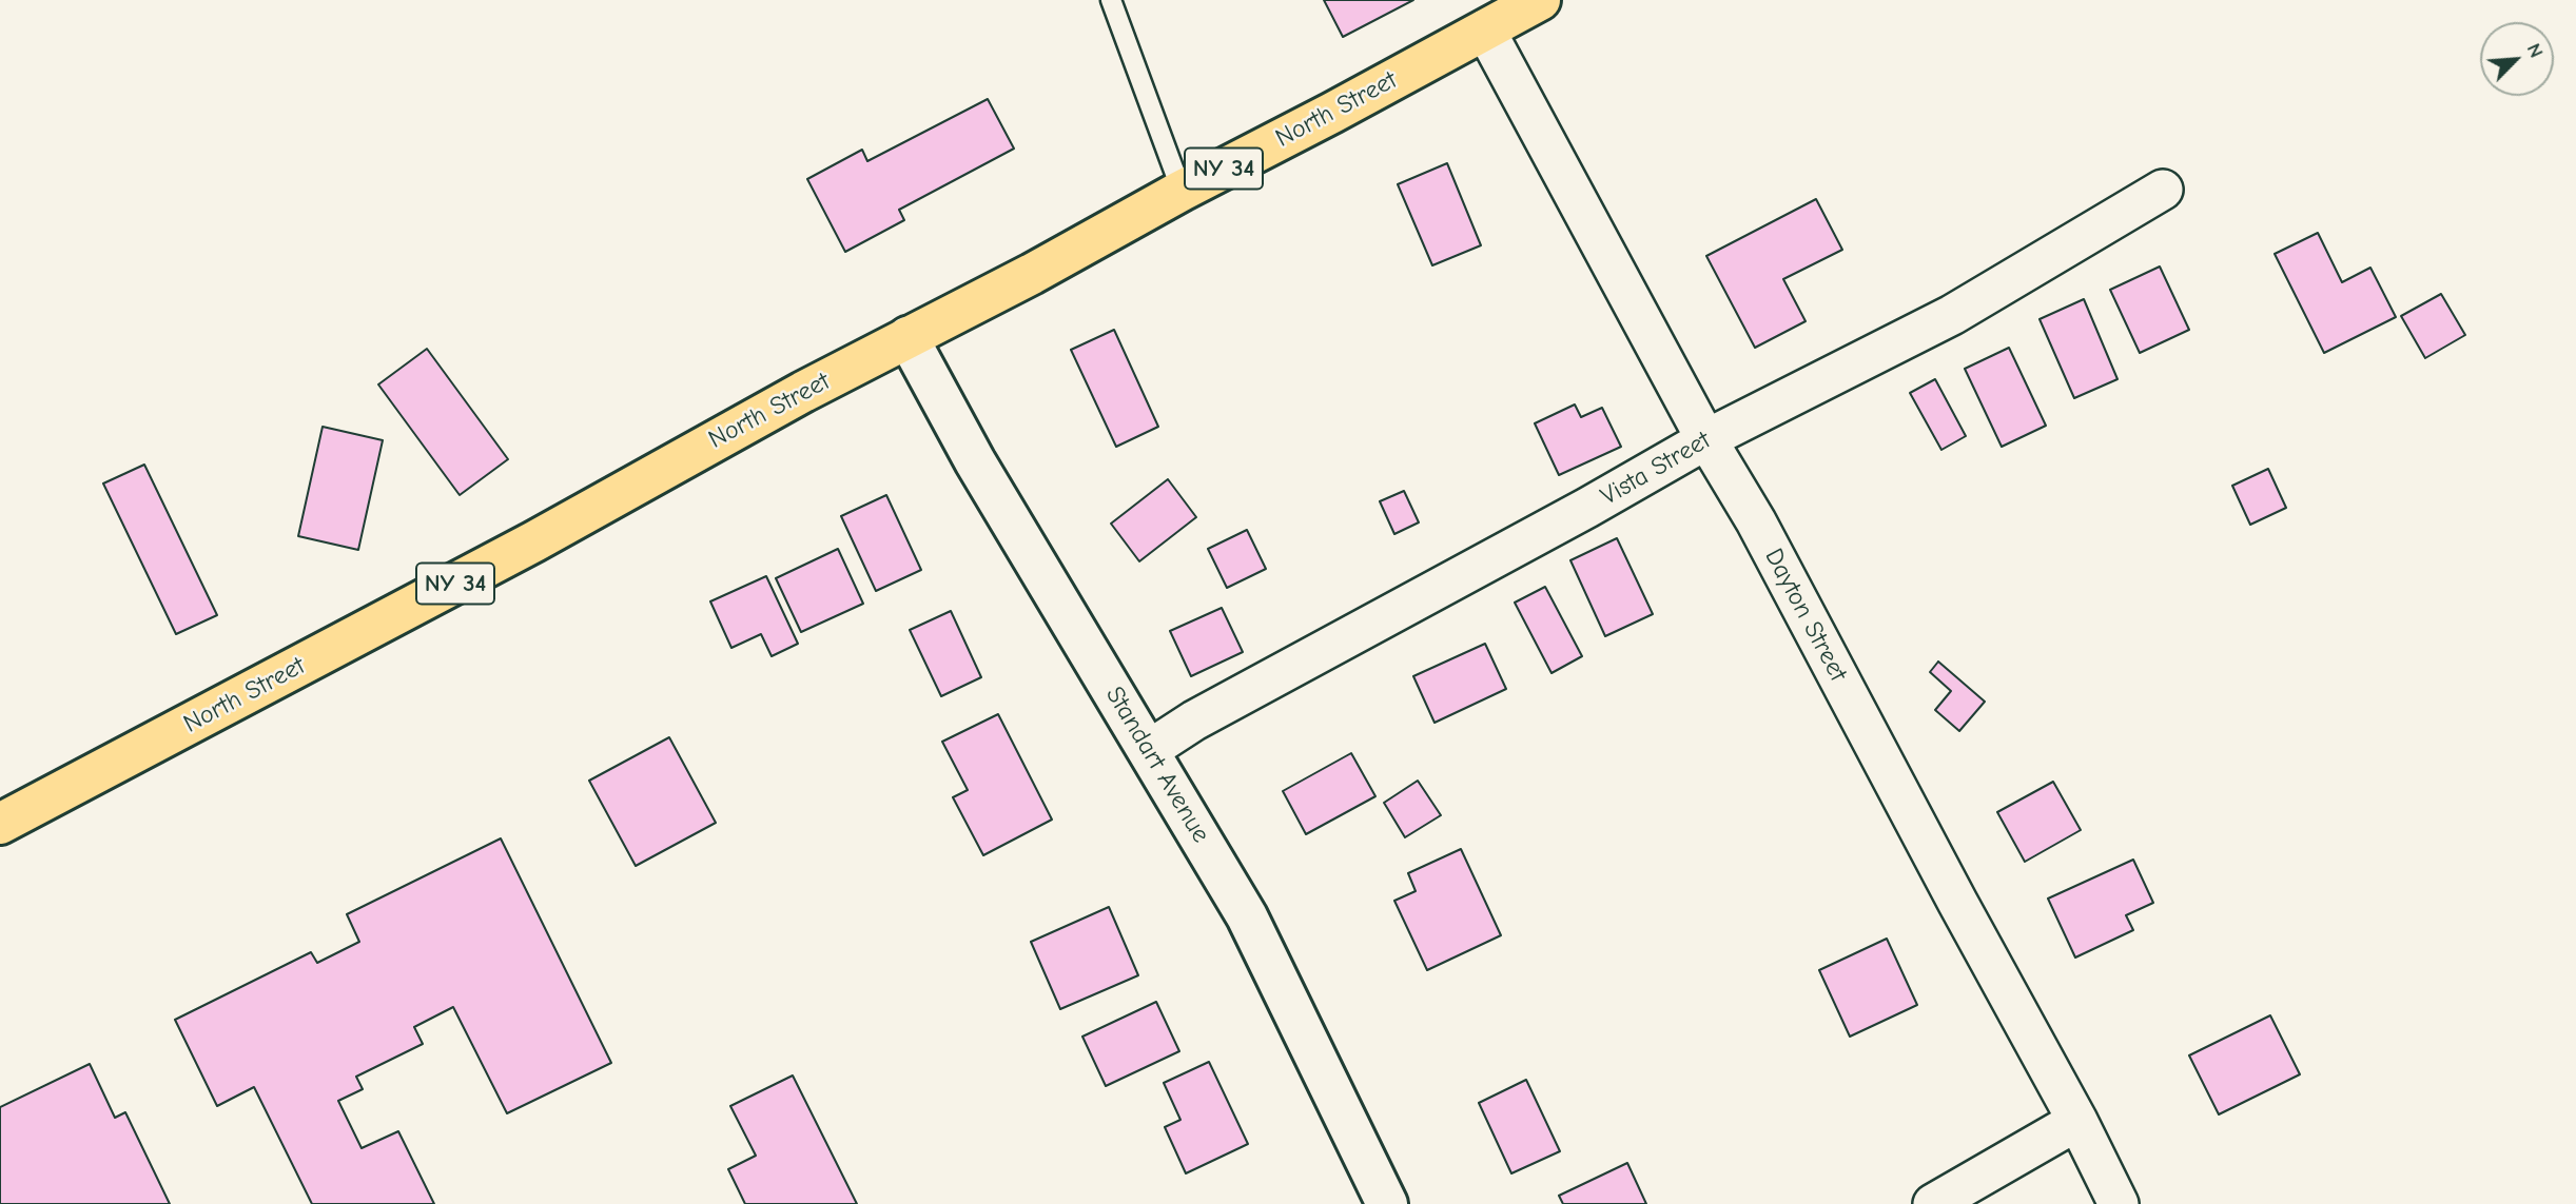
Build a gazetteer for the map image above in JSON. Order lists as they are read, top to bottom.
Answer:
{
  "streets": {
    "main road": ["North Street", "NY 34"],
    "street": ["Vista Street", "Dayton Street", "Standart Avenue"]
  },
  "crossings": [
    ["North Street", "Dayton Street"],
    ["North Street", "Standart Avenue"],
    ["Vista Street", "Dayton Street"],
    ["Vista Street", "Standart Avenue"]
  ],
  "north": "top right"
}
